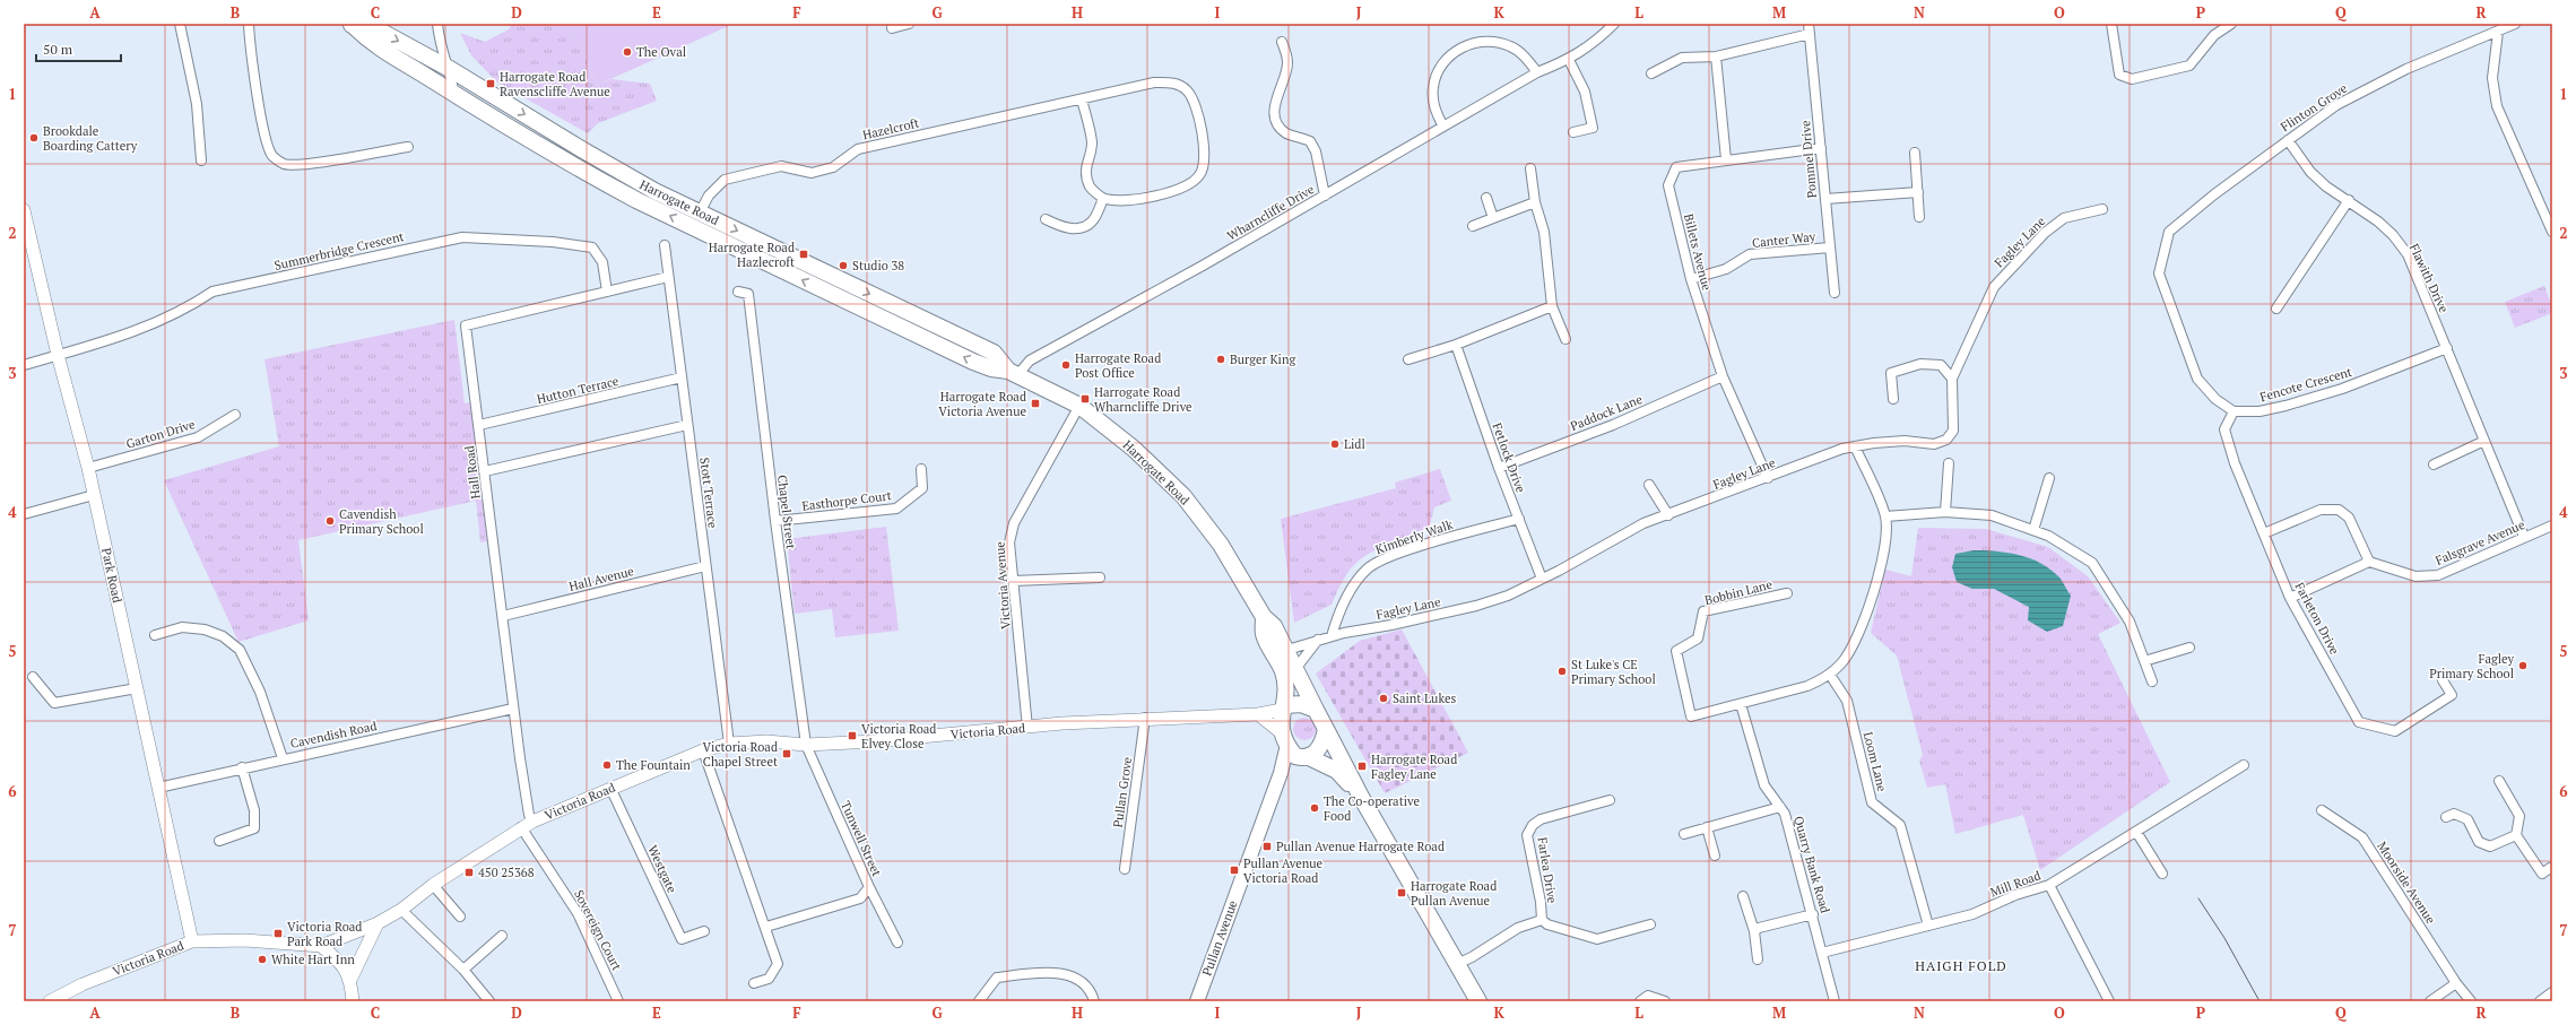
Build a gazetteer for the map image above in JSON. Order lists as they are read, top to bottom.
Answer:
{
  "streets": {
    "highway": ["Harrogate Road"],
    "main road": ["Pullan Avenue"],
    "street": [
      "Flinton Grove",
      "Hazelcroft",
      "Pommel Drive",
      "Wharncliffe Drive",
      "Canter Way",
      "Fagley Lane",
      "Summerbridge Crescent",
      "Billets Avenue",
      "Flawith Drive",
      "Fencote Crescent",
      "Hutton Terrace",
      "Paddock Lane",
      "Garton Drive",
      "Fetlock Drive",
      "Hall Road",
      "Stott Terrace",
      "Easthorpe Court",
      "Chapel Street",
      "Kimberly Walk",
      "Falsgrave Avenue",
      "Park Road",
      "Hall Avenue",
      "Victoria Avenue",
      "Bobbin Lane",
      "Farleton Drive",
      "Victoria Road",
      "Cavendish Road",
      "Loom Lane",
      "Pullan Grove",
      "Tunwell Street",
      "Quarry Bank Road",
      "Westgate",
      "Farlea Drive",
      "Moorside Avenue",
      "Mill Road",
      "Sovereign Court"
    ]
  },
  "crossings": [
    ["Flinton Grove", "Flawith Drive"],
    ["Flinton Grove", "Fencote Crescent"],
    ["Flinton Grove", "Farleton Drive"],
    ["Hazelcroft", "Harrogate Road"],
    ["Pommel Drive", "Canter Way"],
    ["Pommel Drive", "Billets Avenue"],
    ["Harrogate Road", "Wharncliffe Drive"],
    ["Harrogate Road", "Fagley Lane"],
    ["Harrogate Road", "Victoria Avenue"],
    ["Harrogate Road", "Victoria Road"],
    ["Harrogate Road", "Pullan Avenue"],
    ["Canter Way", "Billets Avenue"],
    ["Fagley Lane", "Billets Avenue"],
    ["Fagley Lane", "Fetlock Drive"],
    ["Fagley Lane", "Kimberly Walk"],
    ["Summerbridge Crescent", "Hall Road"],
    ["Summerbridge Crescent", "Park Road"],
    ["Billets Avenue", "Paddock Lane"],
    ["Flawith Drive", "Fencote Crescent"],
    ["Flawith Drive", "Falsgrave Avenue"],
    ["Fencote Crescent", "Farleton Drive"],
    ["Hutton Terrace", "Hall Road"],
    ["Hutton Terrace", "Stott Terrace"],
    ["Paddock Lane", "Fetlock Drive"],
    ["Garton Drive", "Park Road"],
    ["Fetlock Drive", "Kimberly Walk"],
    ["Hall Road", "Stott Terrace"],
    ["Hall Road", "Hall Avenue"],
    ["Hall Road", "Victoria Road"],
    ["Hall Road", "Cavendish Road"],
    ["Hall Road", "Sovereign Court"],
    ["Stott Terrace", "Hall Avenue"],
    ["Stott Terrace", "Victoria Road"],
    ["Easthorpe Court", "Chapel Street"],
    ["Chapel Street", "Victoria Road"],
    ["Chapel Street", "Tunwell Street"],
    ["Park Road", "Victoria Road"],
    ["Park Road", "Cavendish Road"],
    ["Victoria Avenue", "Victoria Road"],
    ["Bobbin Lane", "Quarry Bank Road"],
    ["Victoria Road", "Pullan Grove"],
    ["Victoria Road", "Tunwell Street"],
    ["Victoria Road", "Westgate"],
    ["Victoria Road", "Sovereign Court"],
    ["Loom Lane", "Mill Road"],
    ["Quarry Bank Road", "Mill Road"]
  ],
  "districts": ["HAIGH FOLD"],
  "places": {
    "other": [
      "The Oval",
      "Brookdale Boarding Cattery",
      "Studio 38",
      "Burger King",
      "Harrogate Road Post Office",
      "Lidl",
      "Cavendish Primary School",
      "Fagley Primary School",
      "St Luke's CE Primary School",
      "Saint Lukes",
      "The Fountain",
      "The Co-operative Food",
      "White Hart Inn"
    ],
    "transit": [
      "Harrogate Road Ravenscliffe Avenue",
      "Harrogate Road Hazlecroft",
      "Harrogate Road Wharncliffe Drive",
      "Harrogate Road Victoria Avenue",
      "Victoria Road Elvey Close",
      "Victoria Road Chapel Street",
      "Harrogate Road Fagley Lane",
      "Pullan Avenue Harrogate Road",
      "Pullan Avenue Victoria Road",
      "450 25368",
      "Harrogate Road Pullan Avenue",
      "Victoria Road Park Road"
    ]
  },
  "scale_bar": "50 m",
  "grid": {
    "columns": [
      "A",
      "B",
      "C",
      "D",
      "E",
      "F",
      "G",
      "H",
      "I",
      "J",
      "K",
      "L",
      "M",
      "N",
      "O",
      "P",
      "Q",
      "R"
    ],
    "rows": [
      "1",
      "2",
      "3",
      "4",
      "5",
      "6",
      "7"
    ]
  }
}
